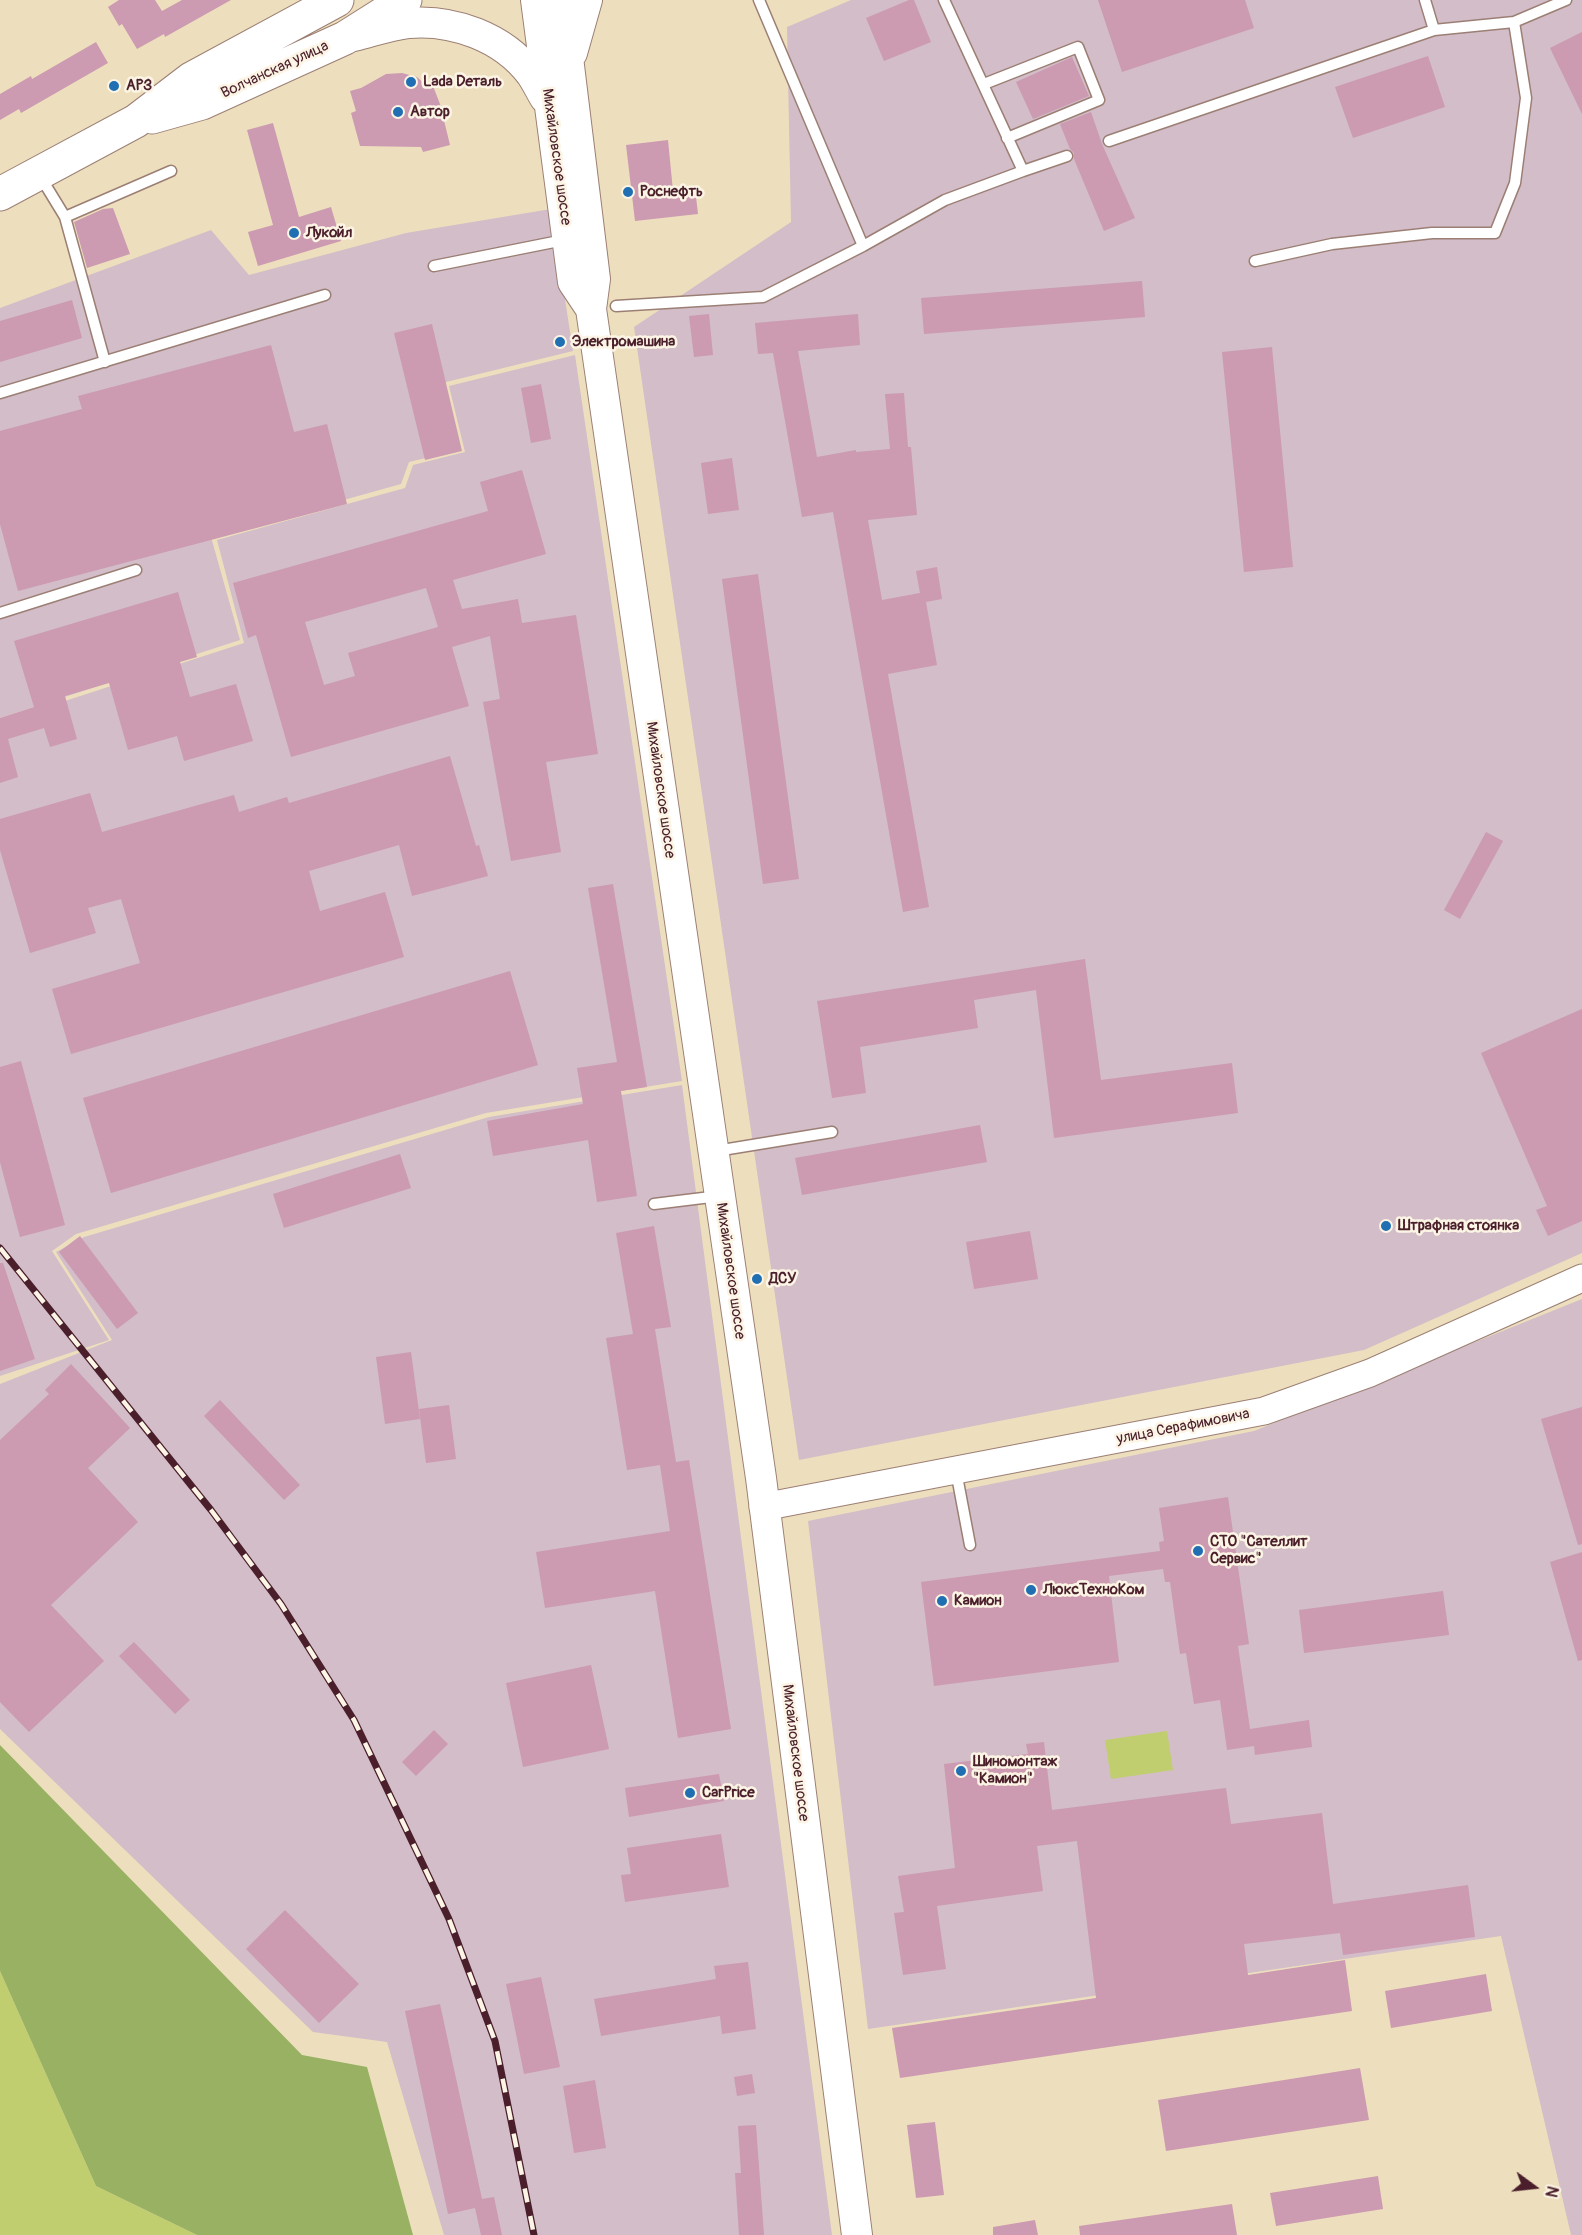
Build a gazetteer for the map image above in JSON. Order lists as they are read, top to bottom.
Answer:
{
  "streets": {
    "main road": ["Волчанская улица", "Михайловское шоссе"],
    "street": ["улица Серафимовича"]
  },
  "crossings": [
    ["Михайловское шоссе", "улица Серафимовича"]
  ],
  "places": [
    "Lada Dеталь",
    "АРЗ",
    "Автор",
    "Роснефть",
    "Лукойл",
    "Электромашина",
    "Штрафная стоянка",
    "ДСУ",
    "СТО \"Сателлит Сервис\"",
    "ЛюксТехноКом",
    "Камион",
    "Шиномонтаж \"Камион\"",
    "CarPrice"
  ],
  "north": "right"
}
